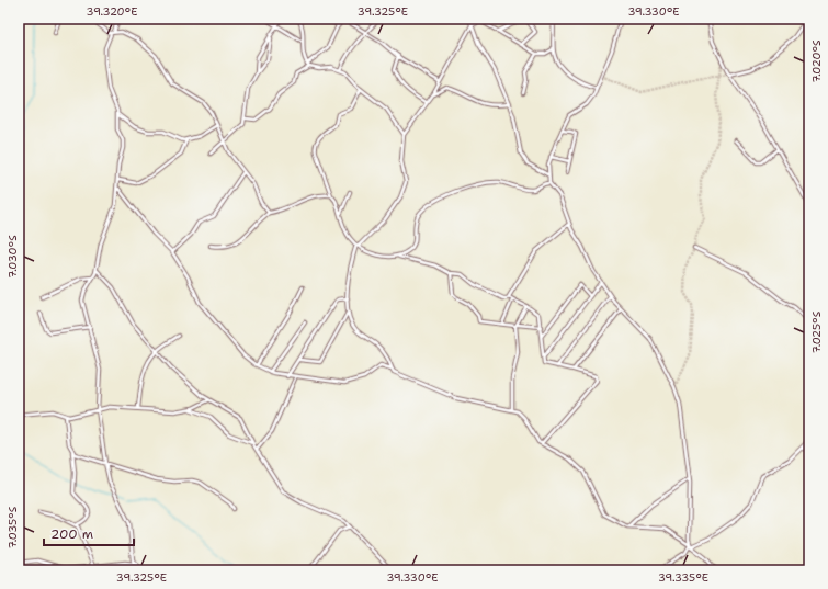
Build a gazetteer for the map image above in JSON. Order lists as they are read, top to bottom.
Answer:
{
  "scale_bar": "200 m",
  "coordinates": [
    "39.320°E",
    "39.325°E",
    "39.330°E",
    "7.020°S",
    "7.030°S",
    "7.025°S",
    "7.035°S",
    "39.335°E"
  ]
}
